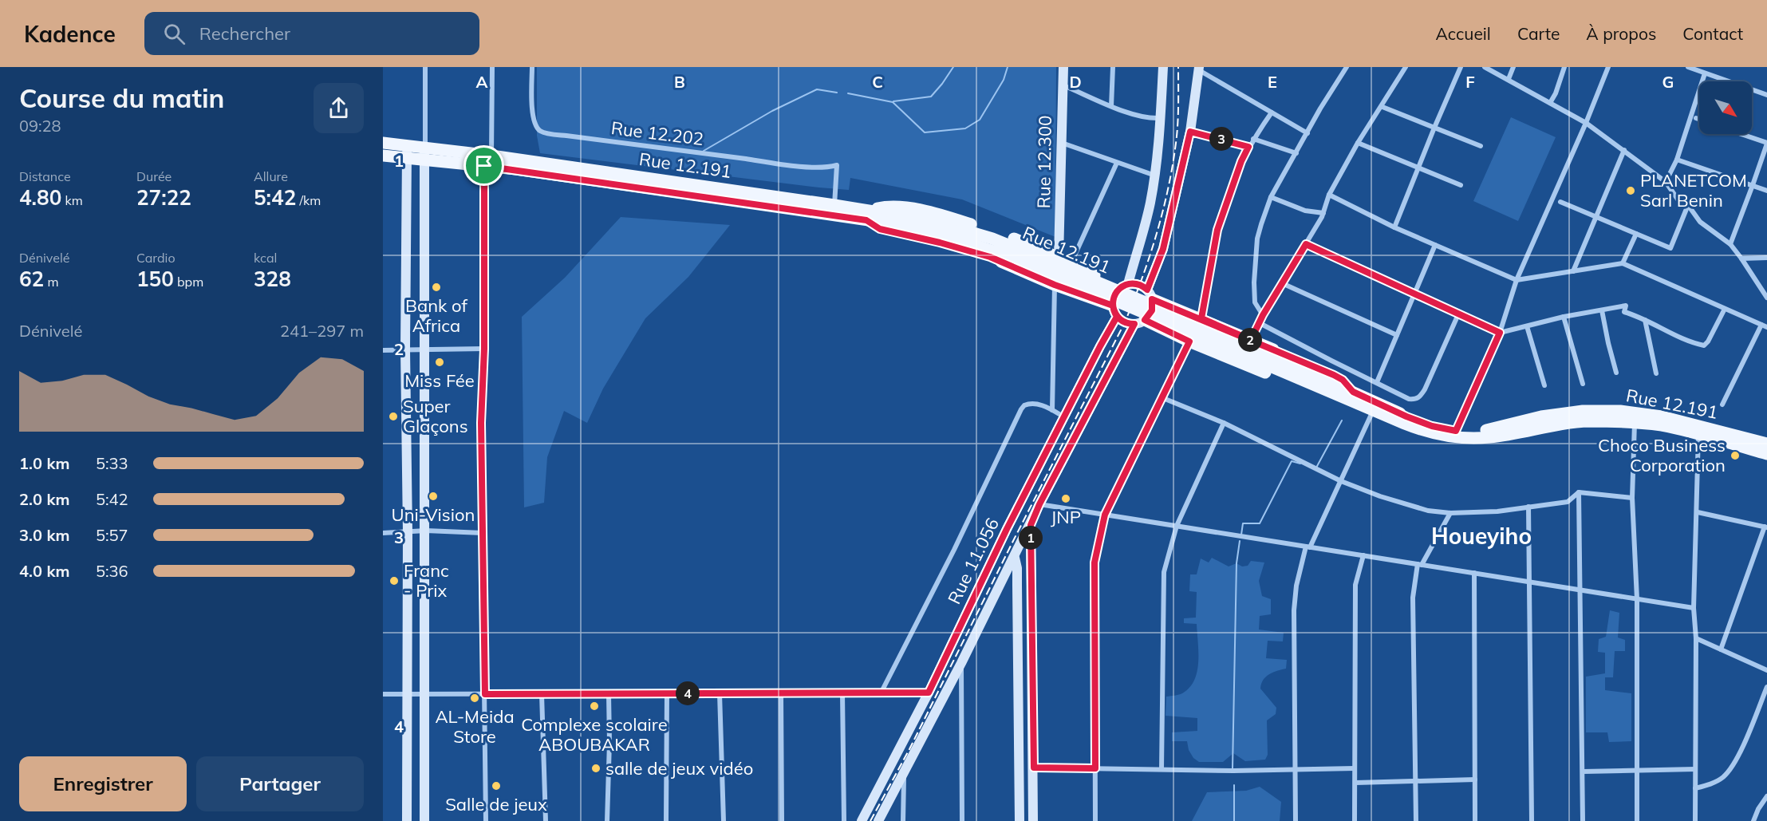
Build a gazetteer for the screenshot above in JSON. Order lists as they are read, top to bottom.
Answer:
{
  "streets": {
    "main road": ["Rue 12.300", "Rue 12.191", "Rue 11.056"],
    "street": ["Rue 12.202"]
  },
  "crossings": [
    ["Rue 12.202", "Rue 12.191"]
  ],
  "districts": ["Houeyiho"],
  "places": [
    "PLANETCOM Sarl Benin",
    "Bank of Africa",
    "Miss Fée",
    "Super Glaçons",
    "Choco Business Corporation",
    "Uni-Vision",
    "JNP",
    "Franc - Prix",
    "AL-Meida Store",
    "Complexe scolaire ABOUBAKAR",
    "salle de jeux vidéo",
    "Salle de jeux"
  ],
  "north": "bottom right",
  "page": {
    "header": "Kadence",
    "search": "Rechercher",
    "nav": [
      "Accueil",
      "Carte",
      "À propos",
      "Contact"
    ],
    "heading": ["Course du matin", "09:28"],
    "pins": [
      "3",
      "2",
      "1",
      "4"
    ],
    "stats": [
      ["Distance", "4.80 km"],
      ["Durée", "27:22"],
      ["Allure", "5:42 /km"],
      ["Dénivelé", "62 m"],
      ["Cardio", "150 bpm"],
      ["kcal", "328"]
    ],
    "chart": ["Dénivelé", "241–297 m"],
    "list": [
      {
        "name": "1.0 km",
        "note": "5:33"
      },
      {
        "name": "2.0 km",
        "note": "5:42"
      },
      {
        "name": "3.0 km",
        "note": "5:57"
      },
      {
        "name": "4.0 km",
        "note": "5:36"
      }
    ],
    "buttons": ["Enregistrer", "Partager"]
  },
  "grid": {
    "columns": [
      "A",
      "B",
      "C",
      "D",
      "E",
      "F",
      "G"
    ],
    "rows": [
      "1",
      "2",
      "3",
      "4"
    ]
  }
}
